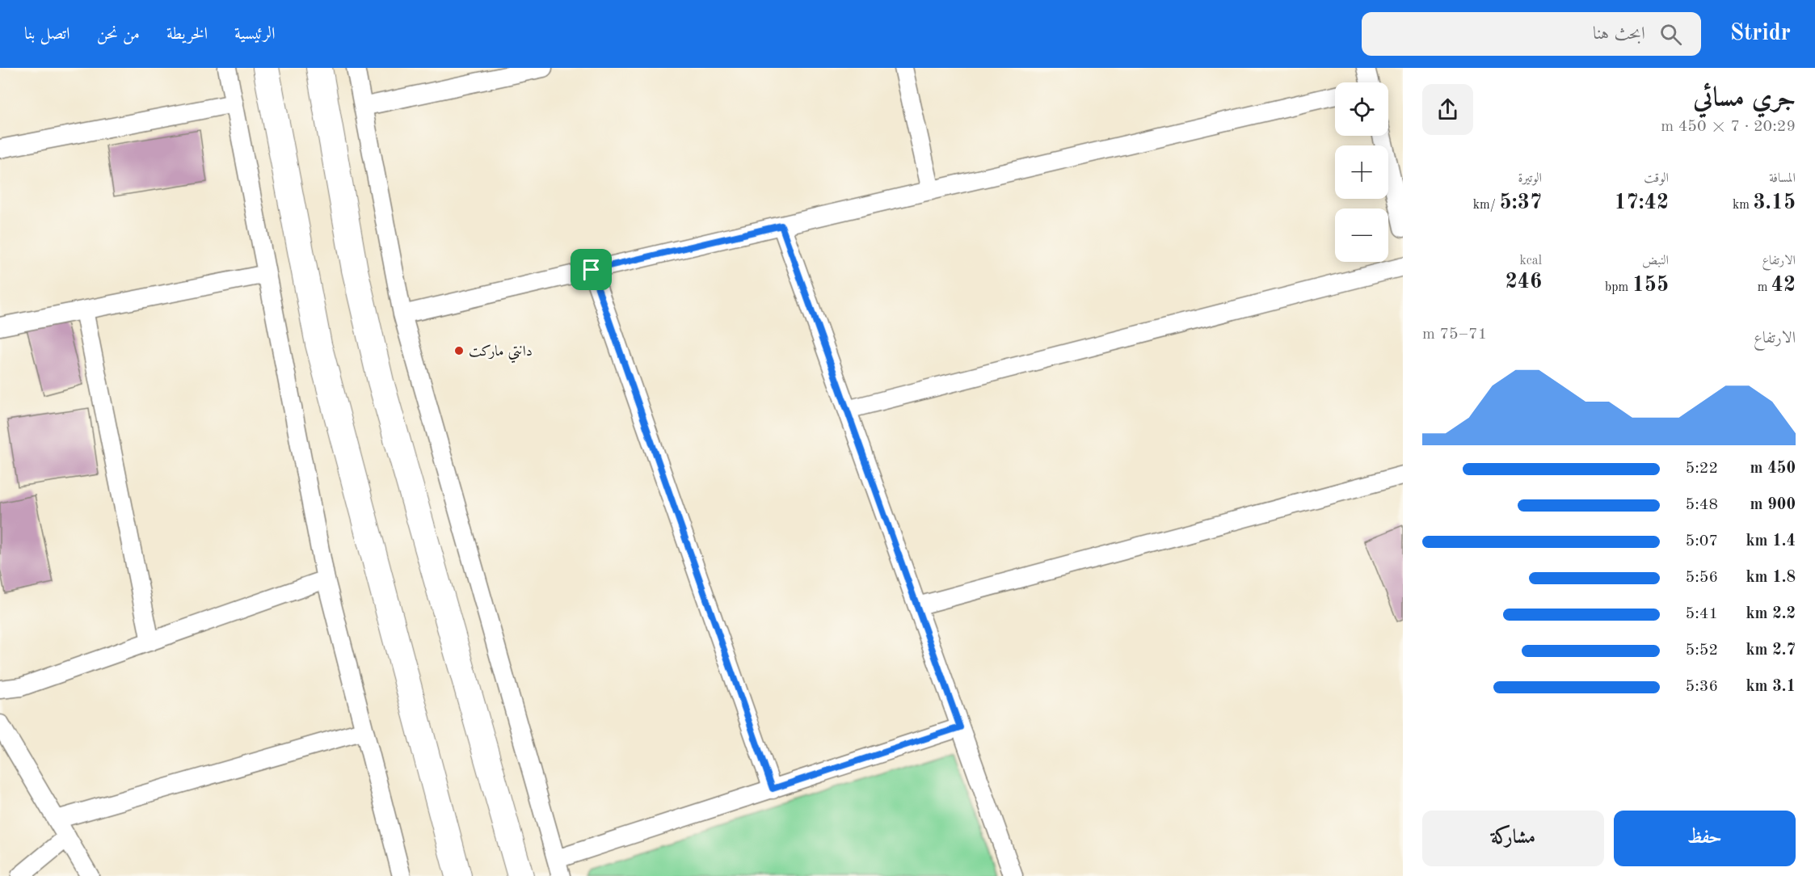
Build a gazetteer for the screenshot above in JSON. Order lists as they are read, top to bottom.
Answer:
{
  "places": ["دانتي ماركت"],
  "page": {
    "header": "Stridr",
    "search": "ابحث هنا",
    "nav": [
      "الرئيسية",
      "الخريطة",
      "من نحن",
      "اتصل بنا"
    ],
    "heading": ["جري مسائي", "20:29 · 7 × 450 m"],
    "map_buttons": ["+", "−"],
    "stats": [
      ["المسافة", "3.15 km"],
      ["الوقت", "17:42"],
      ["الوتيرة", "5:37 /km"],
      ["الارتفاع", "42 m"],
      ["النبض", "155 bpm"],
      ["kcal", "246"]
    ],
    "chart": ["الارتفاع", "71–75 m"],
    "list": [
      {
        "name": "450 m",
        "note": "5:22"
      },
      {
        "name": "900 m",
        "note": "5:48"
      },
      {
        "name": "1.4 km",
        "note": "5:07"
      },
      {
        "name": "1.8 km",
        "note": "5:56"
      },
      {
        "name": "2.2 km",
        "note": "5:41"
      },
      {
        "name": "2.7 km",
        "note": "5:52"
      },
      {
        "name": "3.1 km",
        "note": "5:36"
      }
    ],
    "buttons": ["حفظ", "مشاركة"]
  }
}
